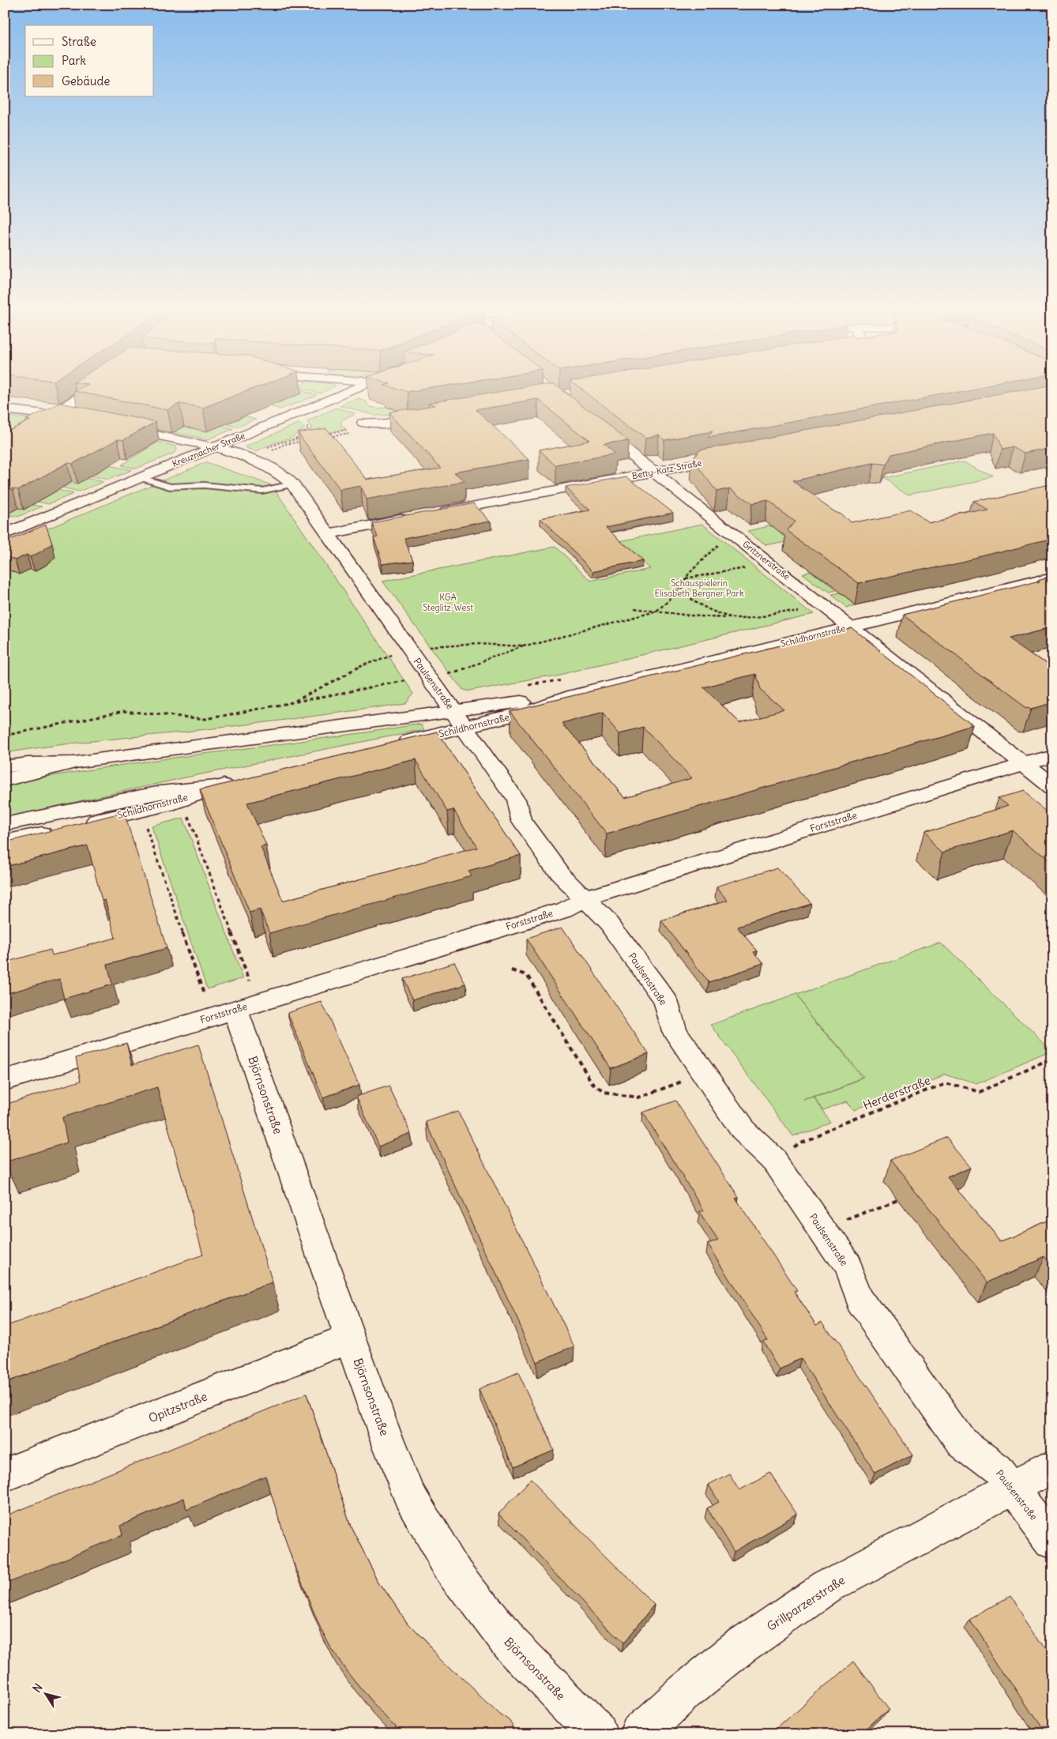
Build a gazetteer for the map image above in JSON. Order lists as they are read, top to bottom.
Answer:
{
  "streets": {
    "main road": [
      "Kreuznacher Straße",
      "Betty-Katz-Straße",
      "Gritznerstraße",
      "Schildhornstraße",
      "Paulsenstraße",
      "Forststraße",
      "Björnsonstraße",
      "Opitzstraße",
      "Grillparzerstraße"
    ],
    "path": ["Herderstraße"]
  },
  "crossings": [
    ["Kreuznacher Straße", "Paulsenstraße"],
    ["Betty-Katz-Straße", "Gritznerstraße"],
    ["Gritznerstraße", "Schildhornstraße"],
    ["Gritznerstraße", "Forststraße"],
    ["Schildhornstraße", "Paulsenstraße"],
    ["Paulsenstraße", "Forststraße"],
    ["Paulsenstraße", "Grillparzerstraße"],
    ["Forststraße", "Björnsonstraße"],
    ["Björnsonstraße", "Opitzstraße"]
  ],
  "parks": ["Schauspielerin Elisabeth Bergner Park", "KGA Steglitz-West"],
  "legend": ["Straße", "Park", "Gebäude"],
  "north": "top left"
}
